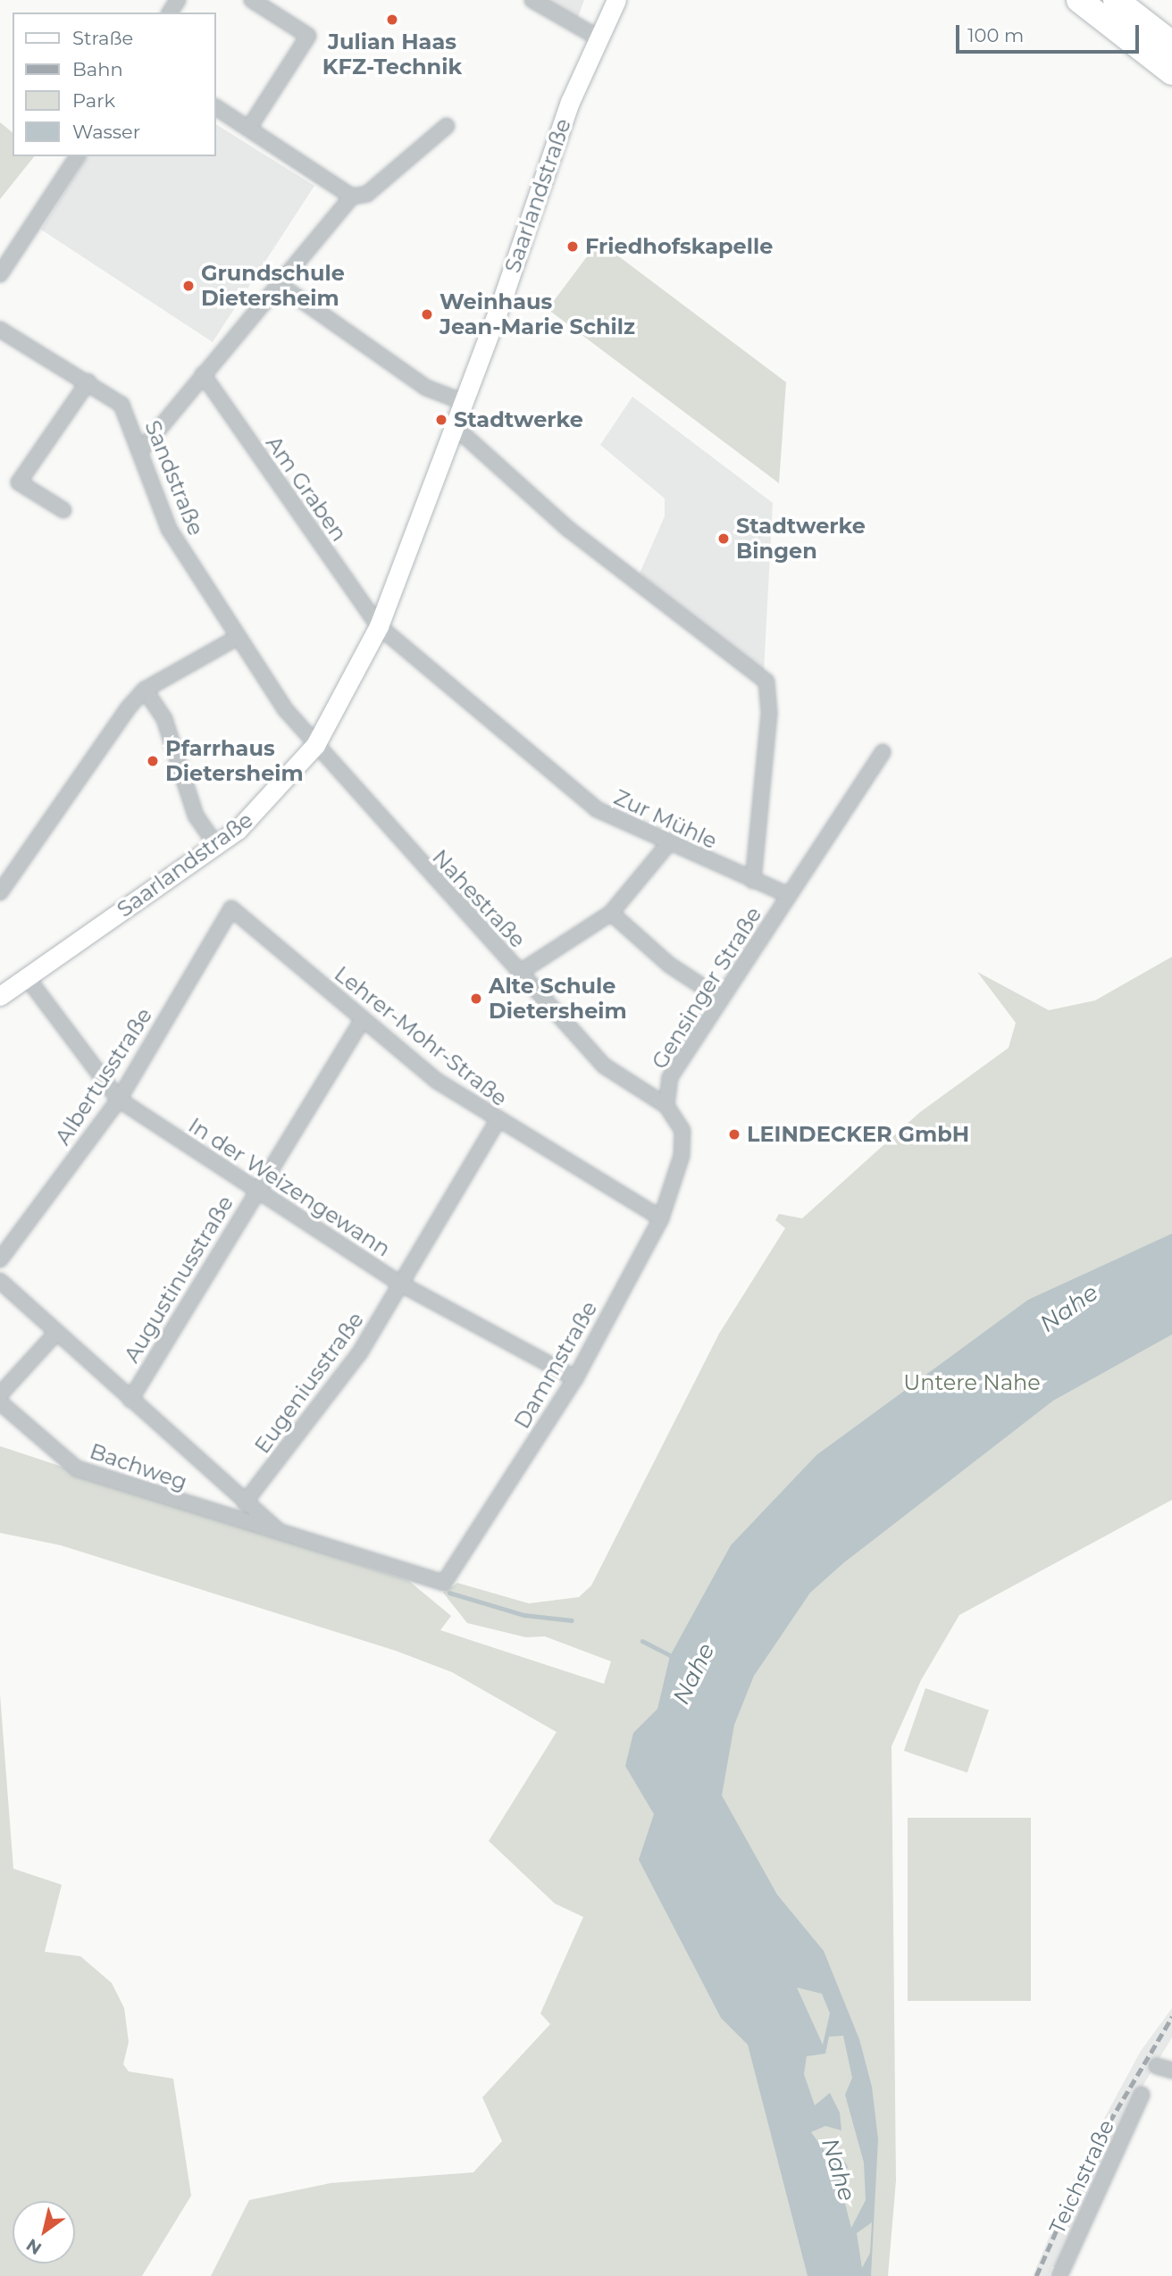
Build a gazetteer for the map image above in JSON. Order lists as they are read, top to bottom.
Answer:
{
  "streets": {
    "main road": ["Saarlandstraße"],
    "street": [
      "Sandstraße",
      "Am Graben",
      "Zur Mühle",
      "Nahestraße",
      "Gensinger Straße",
      "Lehrer-Mohr-Straße",
      "Albertusstraße",
      "In der Weizengewann",
      "Augustinusstraße",
      "Dammstraße",
      "Eugeniusstraße",
      "Bachweg",
      "Teichstraße"
    ]
  },
  "crossings": [
    ["Saarlandstraße", "Sandstraße"],
    ["Saarlandstraße", "Am Graben"],
    ["Saarlandstraße", "Zur Mühle"],
    ["Saarlandstraße", "Nahestraße"],
    ["Saarlandstraße", "In der Weizengewann"],
    ["Sandstraße", "Nahestraße"],
    ["Am Graben", "Zur Mühle"],
    ["Zur Mühle", "Gensinger Straße"],
    ["Nahestraße", "Gensinger Straße"],
    ["Nahestraße", "Dammstraße"],
    ["Lehrer-Mohr-Straße", "Albertusstraße"],
    ["Lehrer-Mohr-Straße", "Augustinusstraße"],
    ["Lehrer-Mohr-Straße", "Dammstraße"],
    ["Lehrer-Mohr-Straße", "Eugeniusstraße"],
    ["Albertusstraße", "In der Weizengewann"],
    ["In der Weizengewann", "Augustinusstraße"],
    ["In der Weizengewann", "Dammstraße"],
    ["In der Weizengewann", "Eugeniusstraße"],
    ["Augustinusstraße", "Bachweg"],
    ["Dammstraße", "Bachweg"],
    ["Eugeniusstraße", "Bachweg"]
  ],
  "water": ["Nahe"],
  "parks": ["Untere Nahe"],
  "places": [
    "Julian Haas KFZ-Technik",
    "Friedhofskapelle",
    "Grundschule Dietersheim",
    "Weinhaus Jean-Marie Schilz",
    "Stadtwerke",
    "Stadtwerke Bingen",
    "Pfarrhaus Dietersheim",
    "Alte Schule Dietersheim",
    "LEINDECKER GmbH"
  ],
  "legend": [
    "Straße",
    "Bahn",
    "Park",
    "Wasser"
  ],
  "scale_bar": "100 m",
  "north": "bottom left"
}
